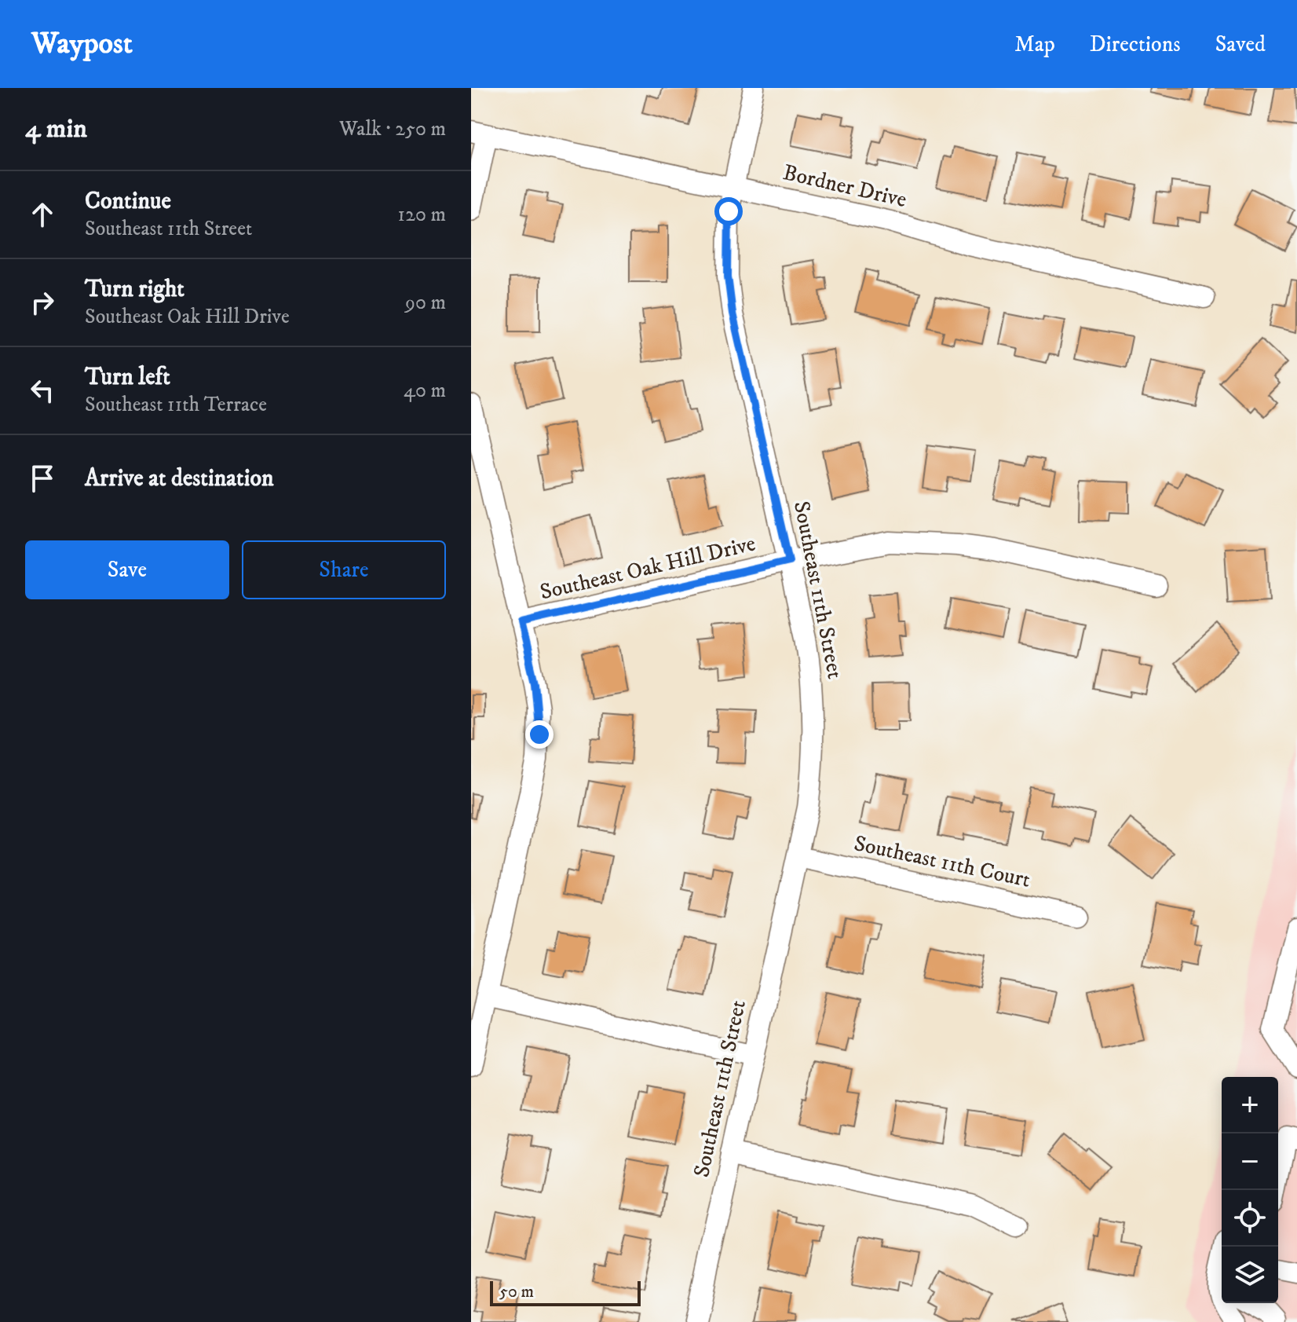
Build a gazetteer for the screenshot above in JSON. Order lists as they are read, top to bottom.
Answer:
{
  "streets": {
    "street": [
      "Bordner Drive",
      "Southeast Oak Hill Drive",
      "Southeast 11th Street",
      "Southeast 11th Court"
    ]
  },
  "crossings": [
    ["Bordner Drive", "Southeast 11th Street"],
    ["Southeast Oak Hill Drive", "Southeast 11th Street"],
    ["Southeast 11th Street", "Southeast 11th Court"]
  ],
  "scale_bar": "50 m",
  "page": {
    "header": "Waypost",
    "nav": ["Map", "Directions", "Saved"],
    "heading": ["4 min", "Walk · 250 m"],
    "list": [
      ["Continue", "Southeast 11th Street", "120 m"],
      ["Turn right", "Southeast Oak Hill Drive", "90 m"],
      ["Turn left", "Southeast 11th Terrace", "40 m"],
      "Arrive at destination"
    ],
    "buttons": ["Save", "Share"],
    "map_buttons": ["+", "−"],
    "scale": "50 m"
  }
}
